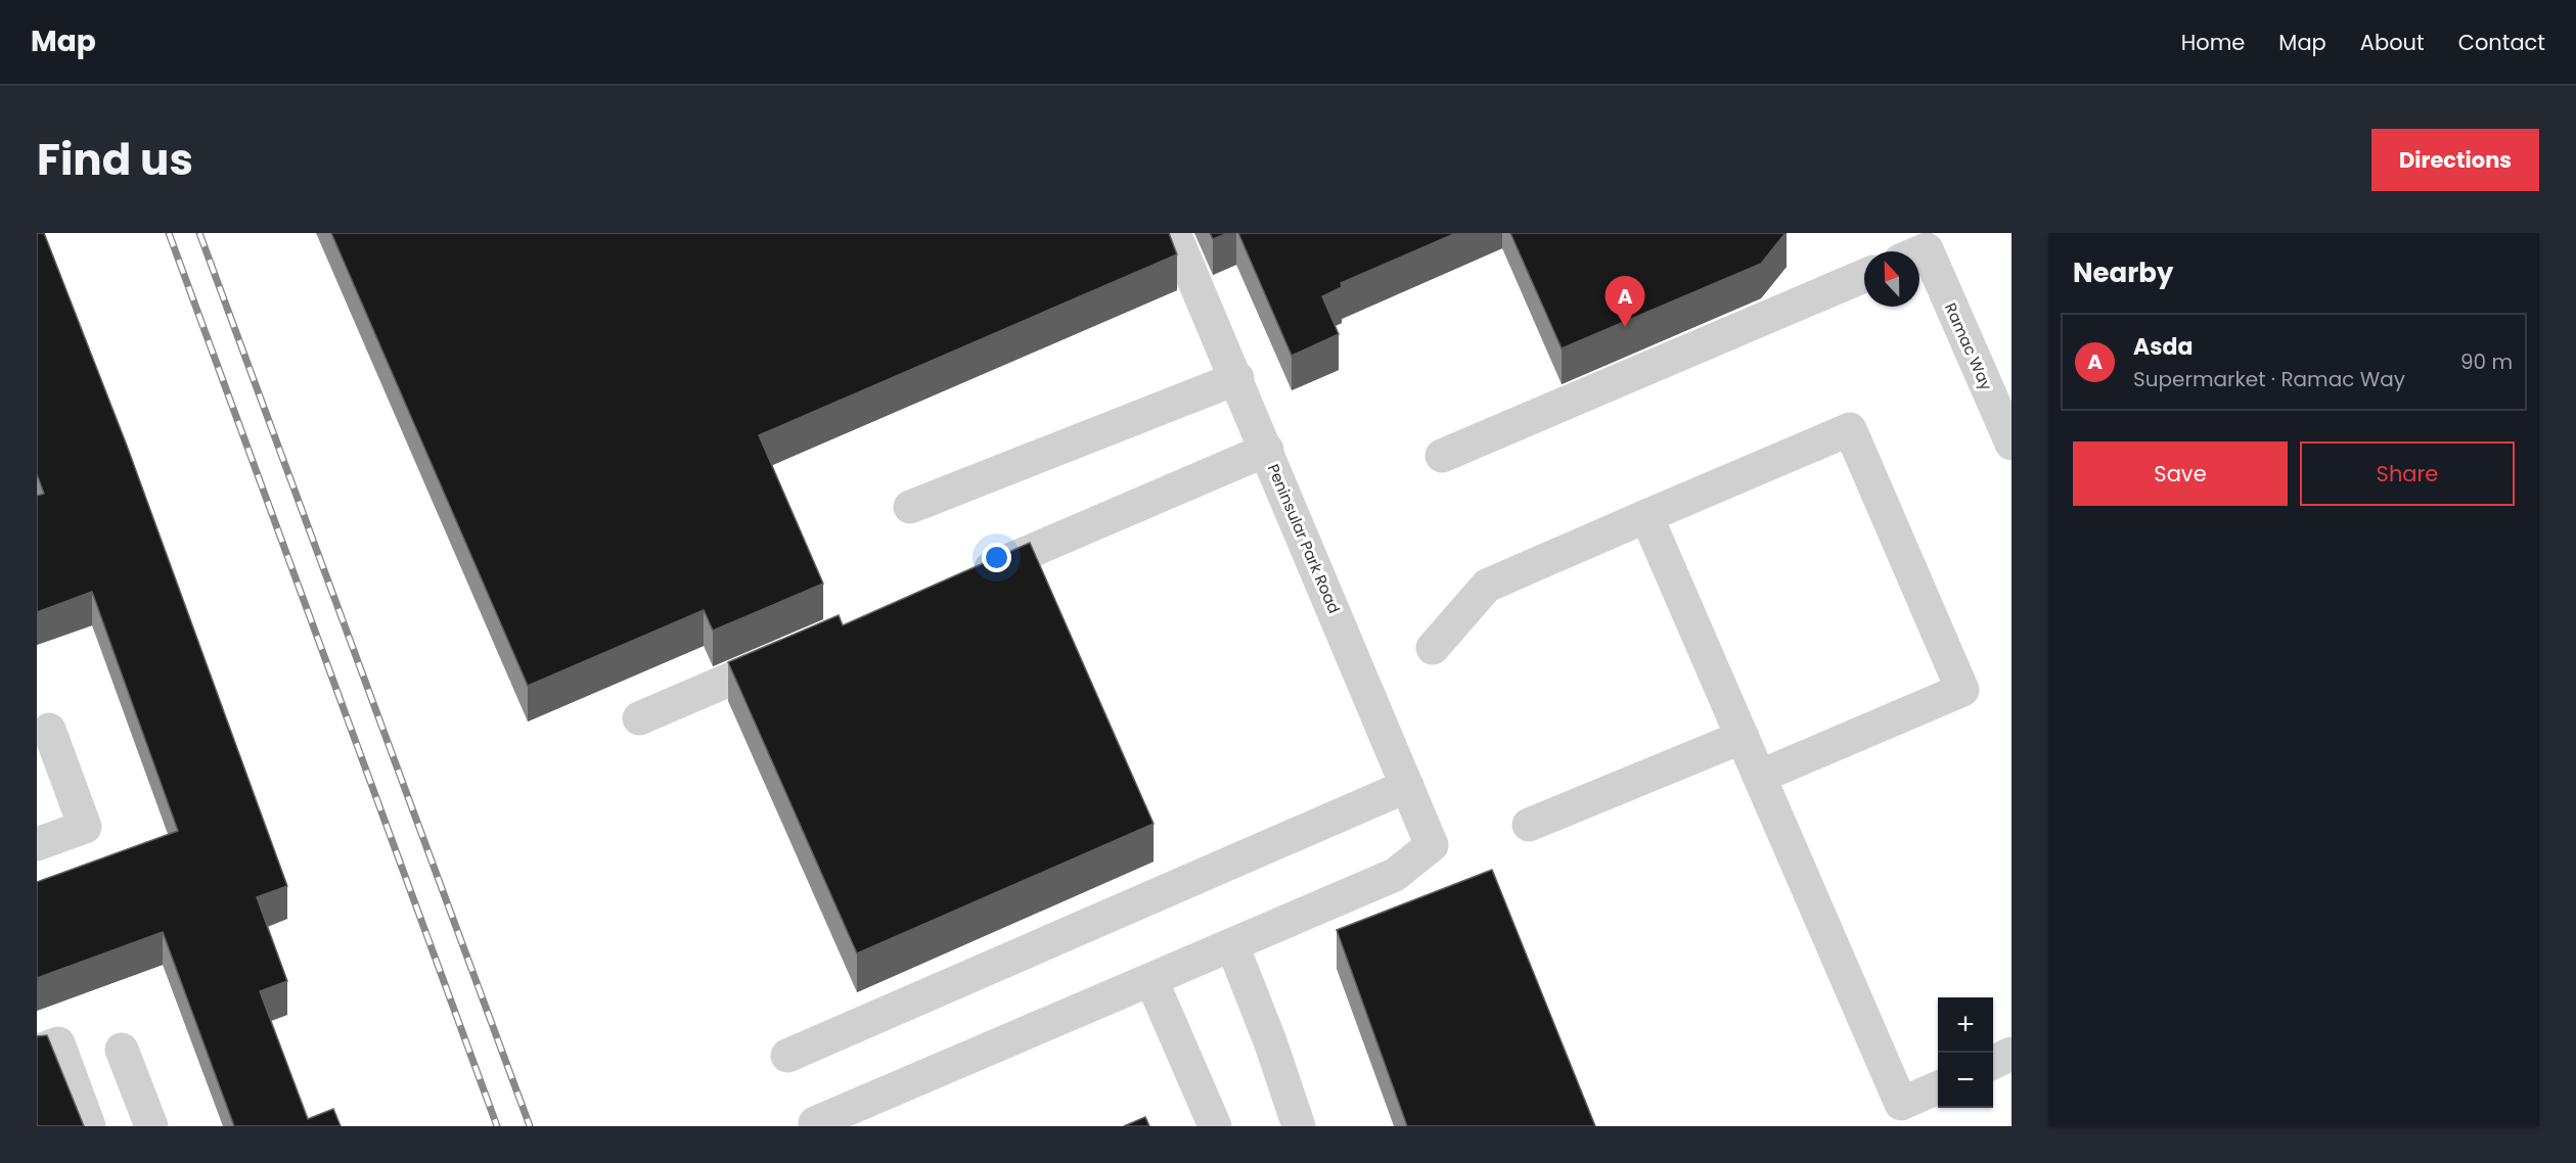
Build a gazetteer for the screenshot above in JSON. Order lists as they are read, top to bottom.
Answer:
{
  "streets": {
    "street": ["Ramac Way", "Peninsular Park Road"]
  },
  "north": "top",
  "page": {
    "header": "Map",
    "nav": [
      "Home",
      "Map",
      "About",
      "Contact"
    ],
    "title": "Find us",
    "buttons": [
      "Directions",
      ["Save", "Share"]
    ],
    "heading": "Nearby",
    "pins": "A",
    "list": [
      {
        "mark": "A",
        "name": "Asda",
        "note": "Supermarket · Ramac Way",
        "value": "90 m"
      }
    ],
    "map_buttons": ["+", "−"]
  }
}
